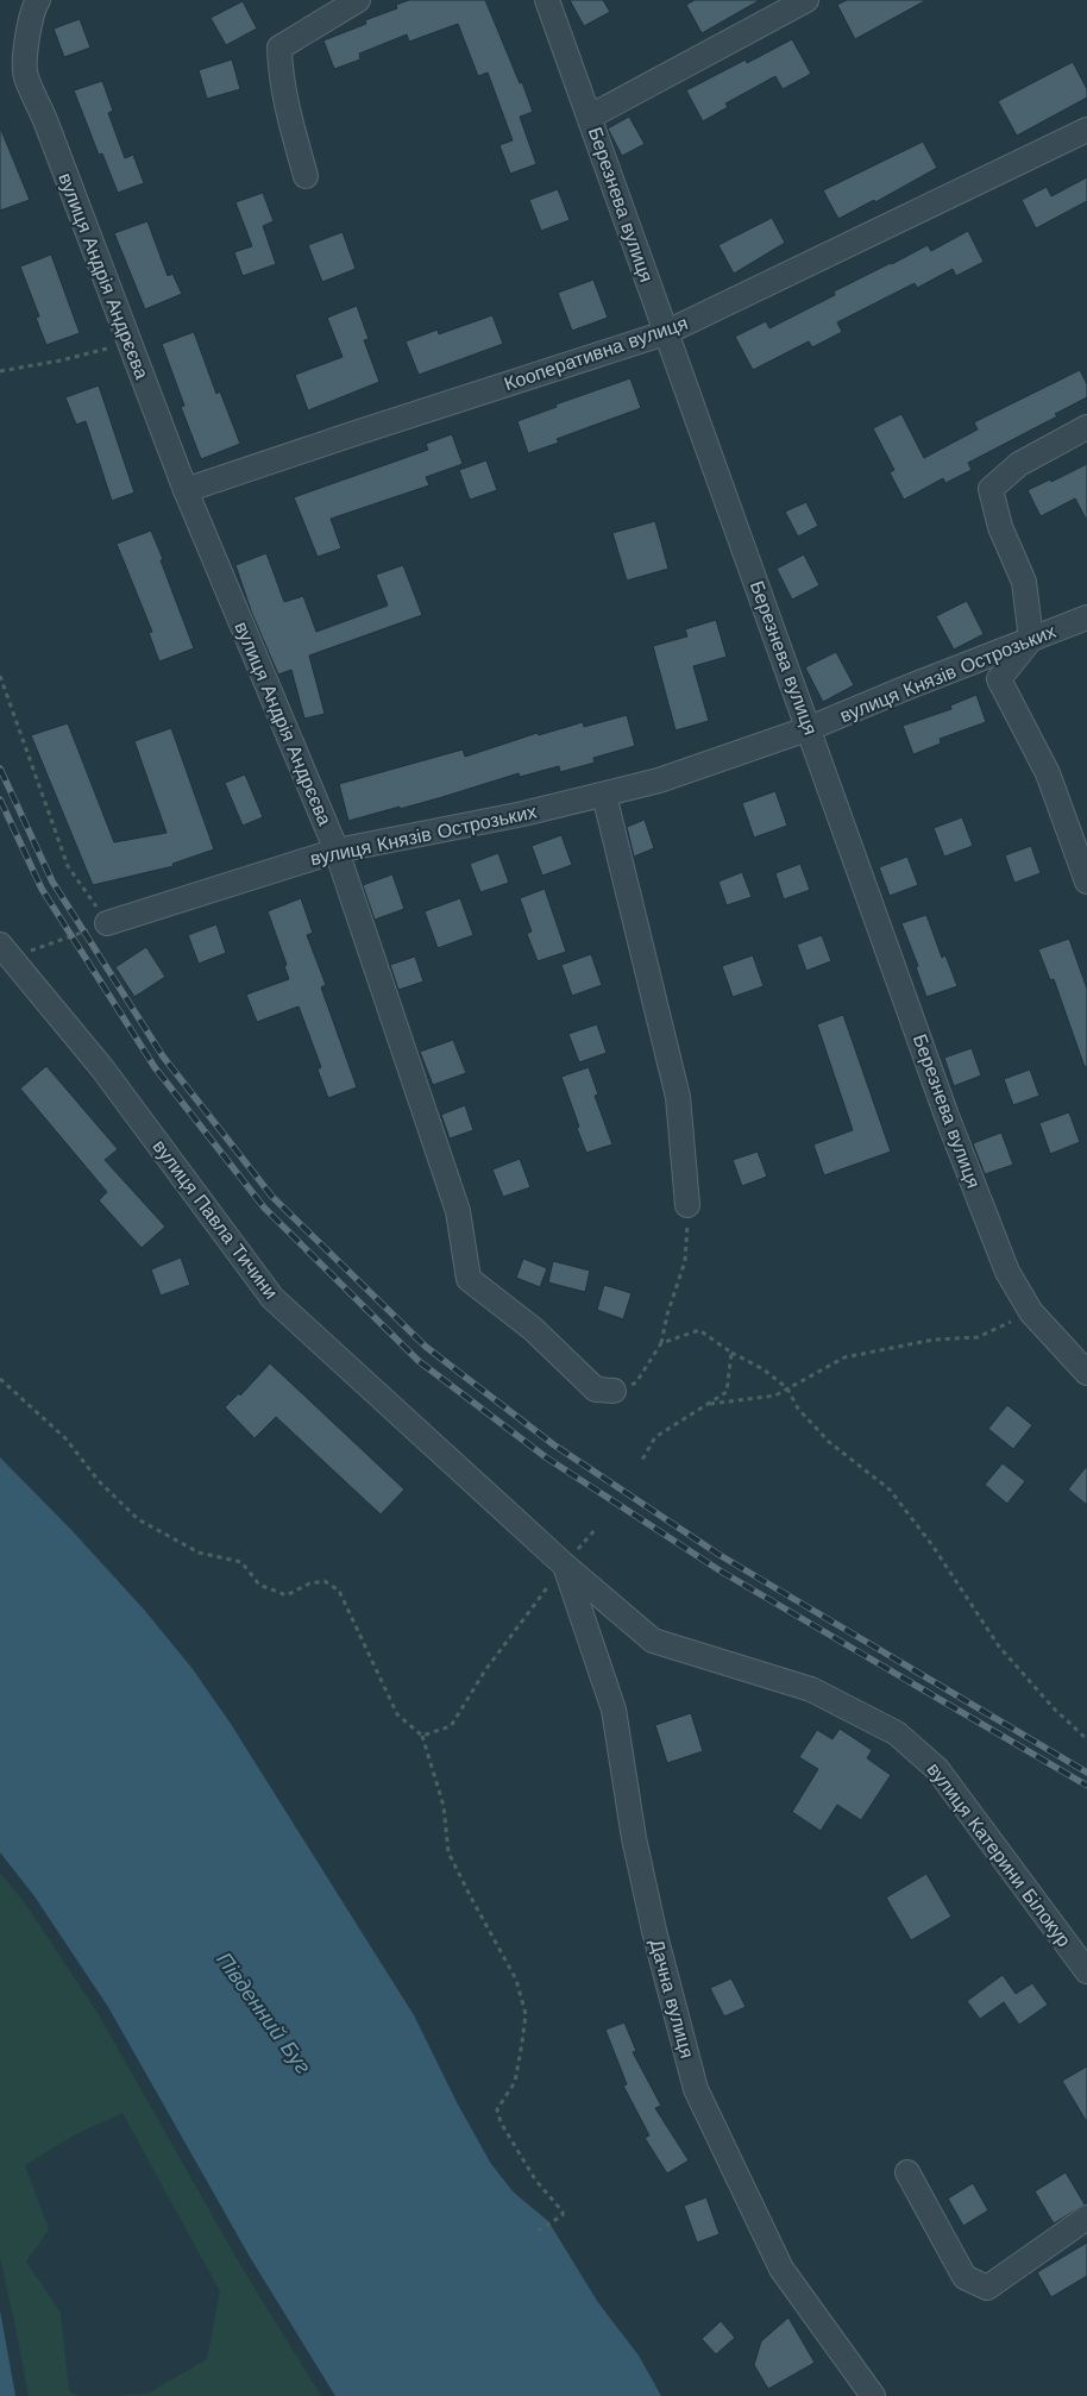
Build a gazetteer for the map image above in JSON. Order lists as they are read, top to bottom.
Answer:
{
  "streets": {
    "street": [
      "Березнева вулиця",
      "вулиця Андрія Андрєєва",
      "Кооперативна вулиця",
      "вулиця Князів Острозьких",
      "вулиця Павла Тичини",
      "вулиця Катерини Білокур",
      "Дачна вулиця"
    ]
  },
  "crossings": [
    ["Березнева вулиця", "Кооперативна вулиця"],
    ["Березнева вулиця", "вулиця Князів Острозьких"],
    ["вулиця Андрія Андрєєва", "Кооперативна вулиця"],
    ["вулиця Андрія Андрєєва", "вулиця Князів Острозьких"],
    ["вулиця Павла Тичини", "вулиця Катерини Білокур"],
    ["вулиця Павла Тичини", "Дачна вулиця"],
    ["вулиця Катерини Білокур", "Дачна вулиця"]
  ],
  "water": ["Південний Буг"]
}
